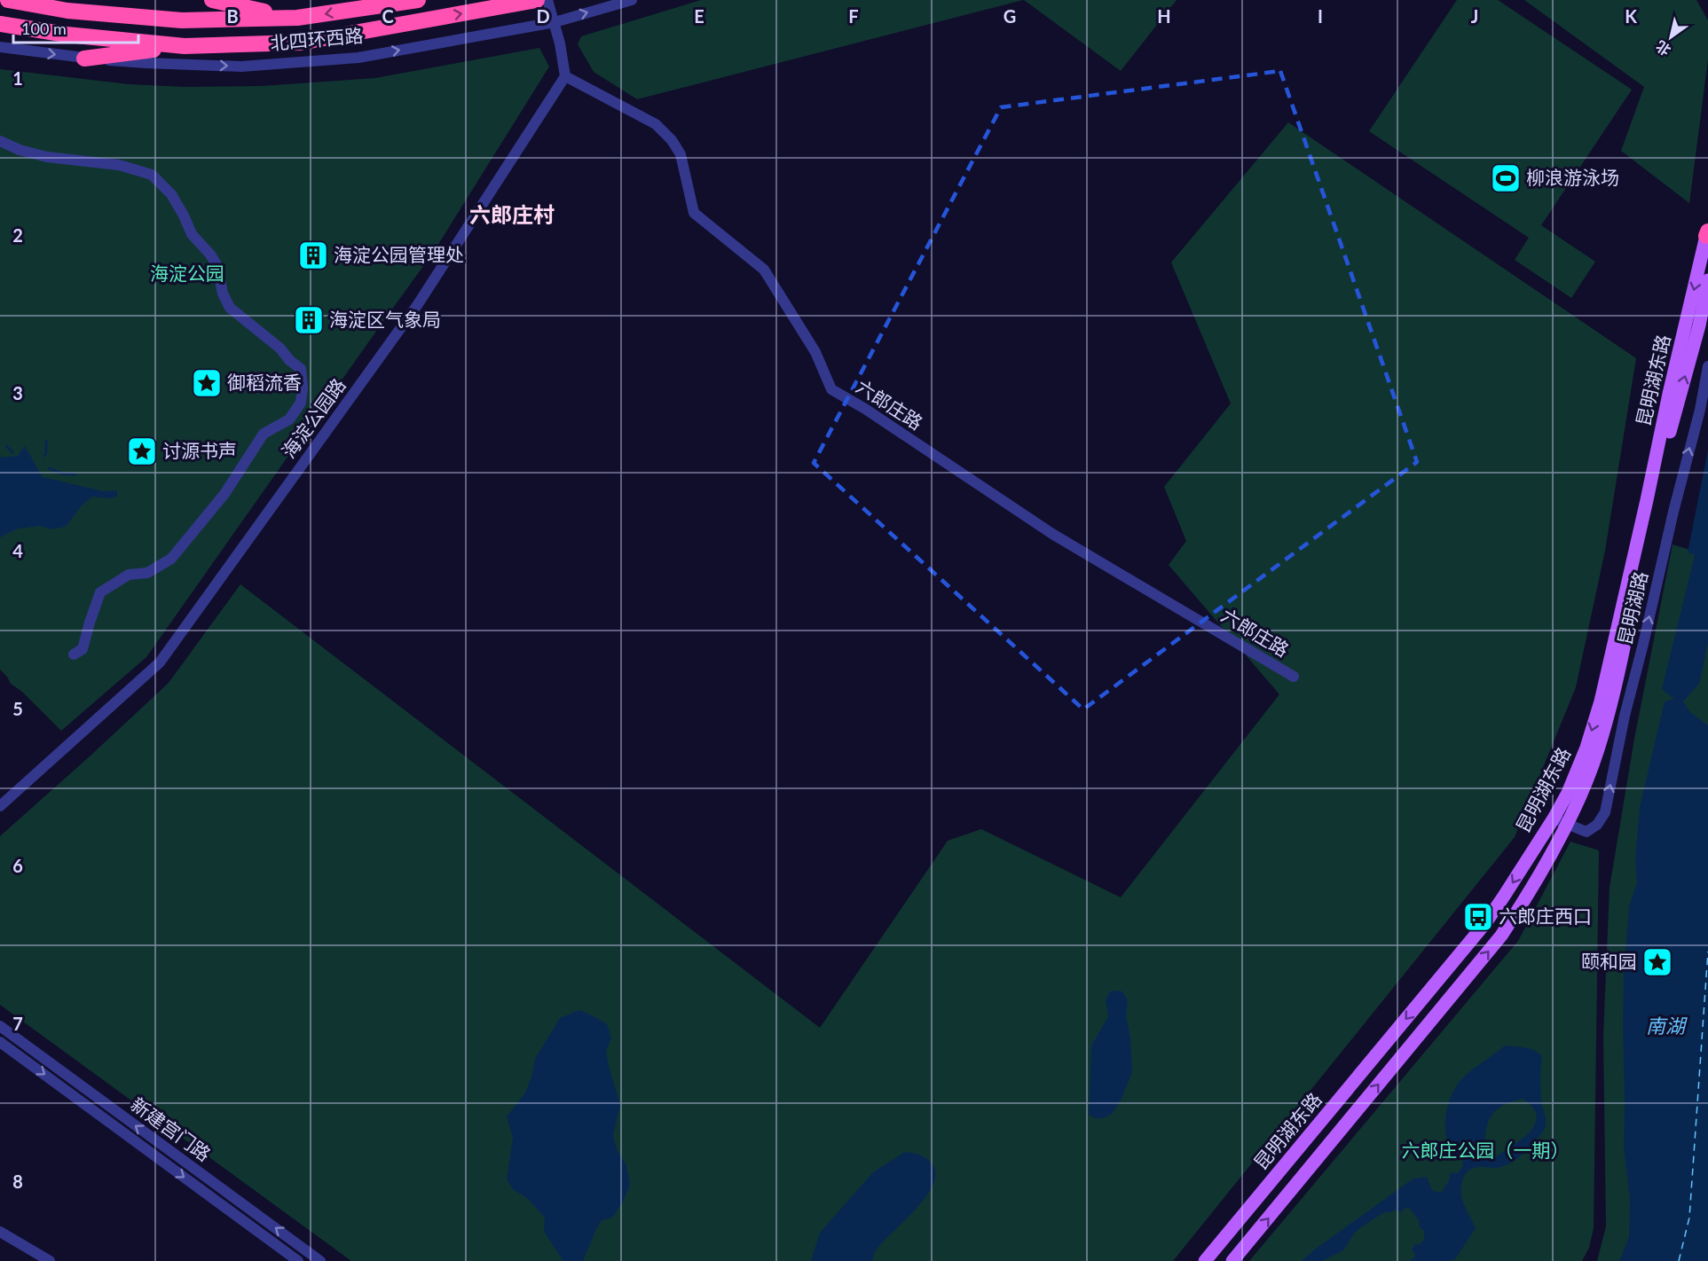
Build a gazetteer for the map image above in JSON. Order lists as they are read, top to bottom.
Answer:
{
  "streets": {
    "highway": ["北四环西路"],
    "main road": ["昆明湖东路"],
    "street": [
      "六郎庄路",
      "海淀公园路",
      "昆明湖路",
      "新建宫门路"
    ]
  },
  "crossings": [
    ["昆明湖东路", "昆明湖路"],
    ["六郎庄路", "海淀公园路"]
  ],
  "one_way": ["昆明湖路"],
  "districts": ["六郎庄村"],
  "water": ["南湖"],
  "parks": ["海淀公园", "六郎庄公园（一期）"],
  "places": {
    "sports": ["柳浪游泳场"],
    "building": ["海淀公园管理处", "海淀区气象局"],
    "place": ["御稻流香", "讨源书声", "颐和园"],
    "bus stop": ["六郎庄西口"]
  },
  "scale_bar": "100 m",
  "north": "bottom left",
  "grid": {
    "columns": [
      "B",
      "C",
      "D",
      "E",
      "F",
      "G",
      "H",
      "I",
      "J",
      "K"
    ],
    "rows": [
      "1",
      "2",
      "3",
      "4",
      "5",
      "6",
      "7",
      "8"
    ]
  }
}
